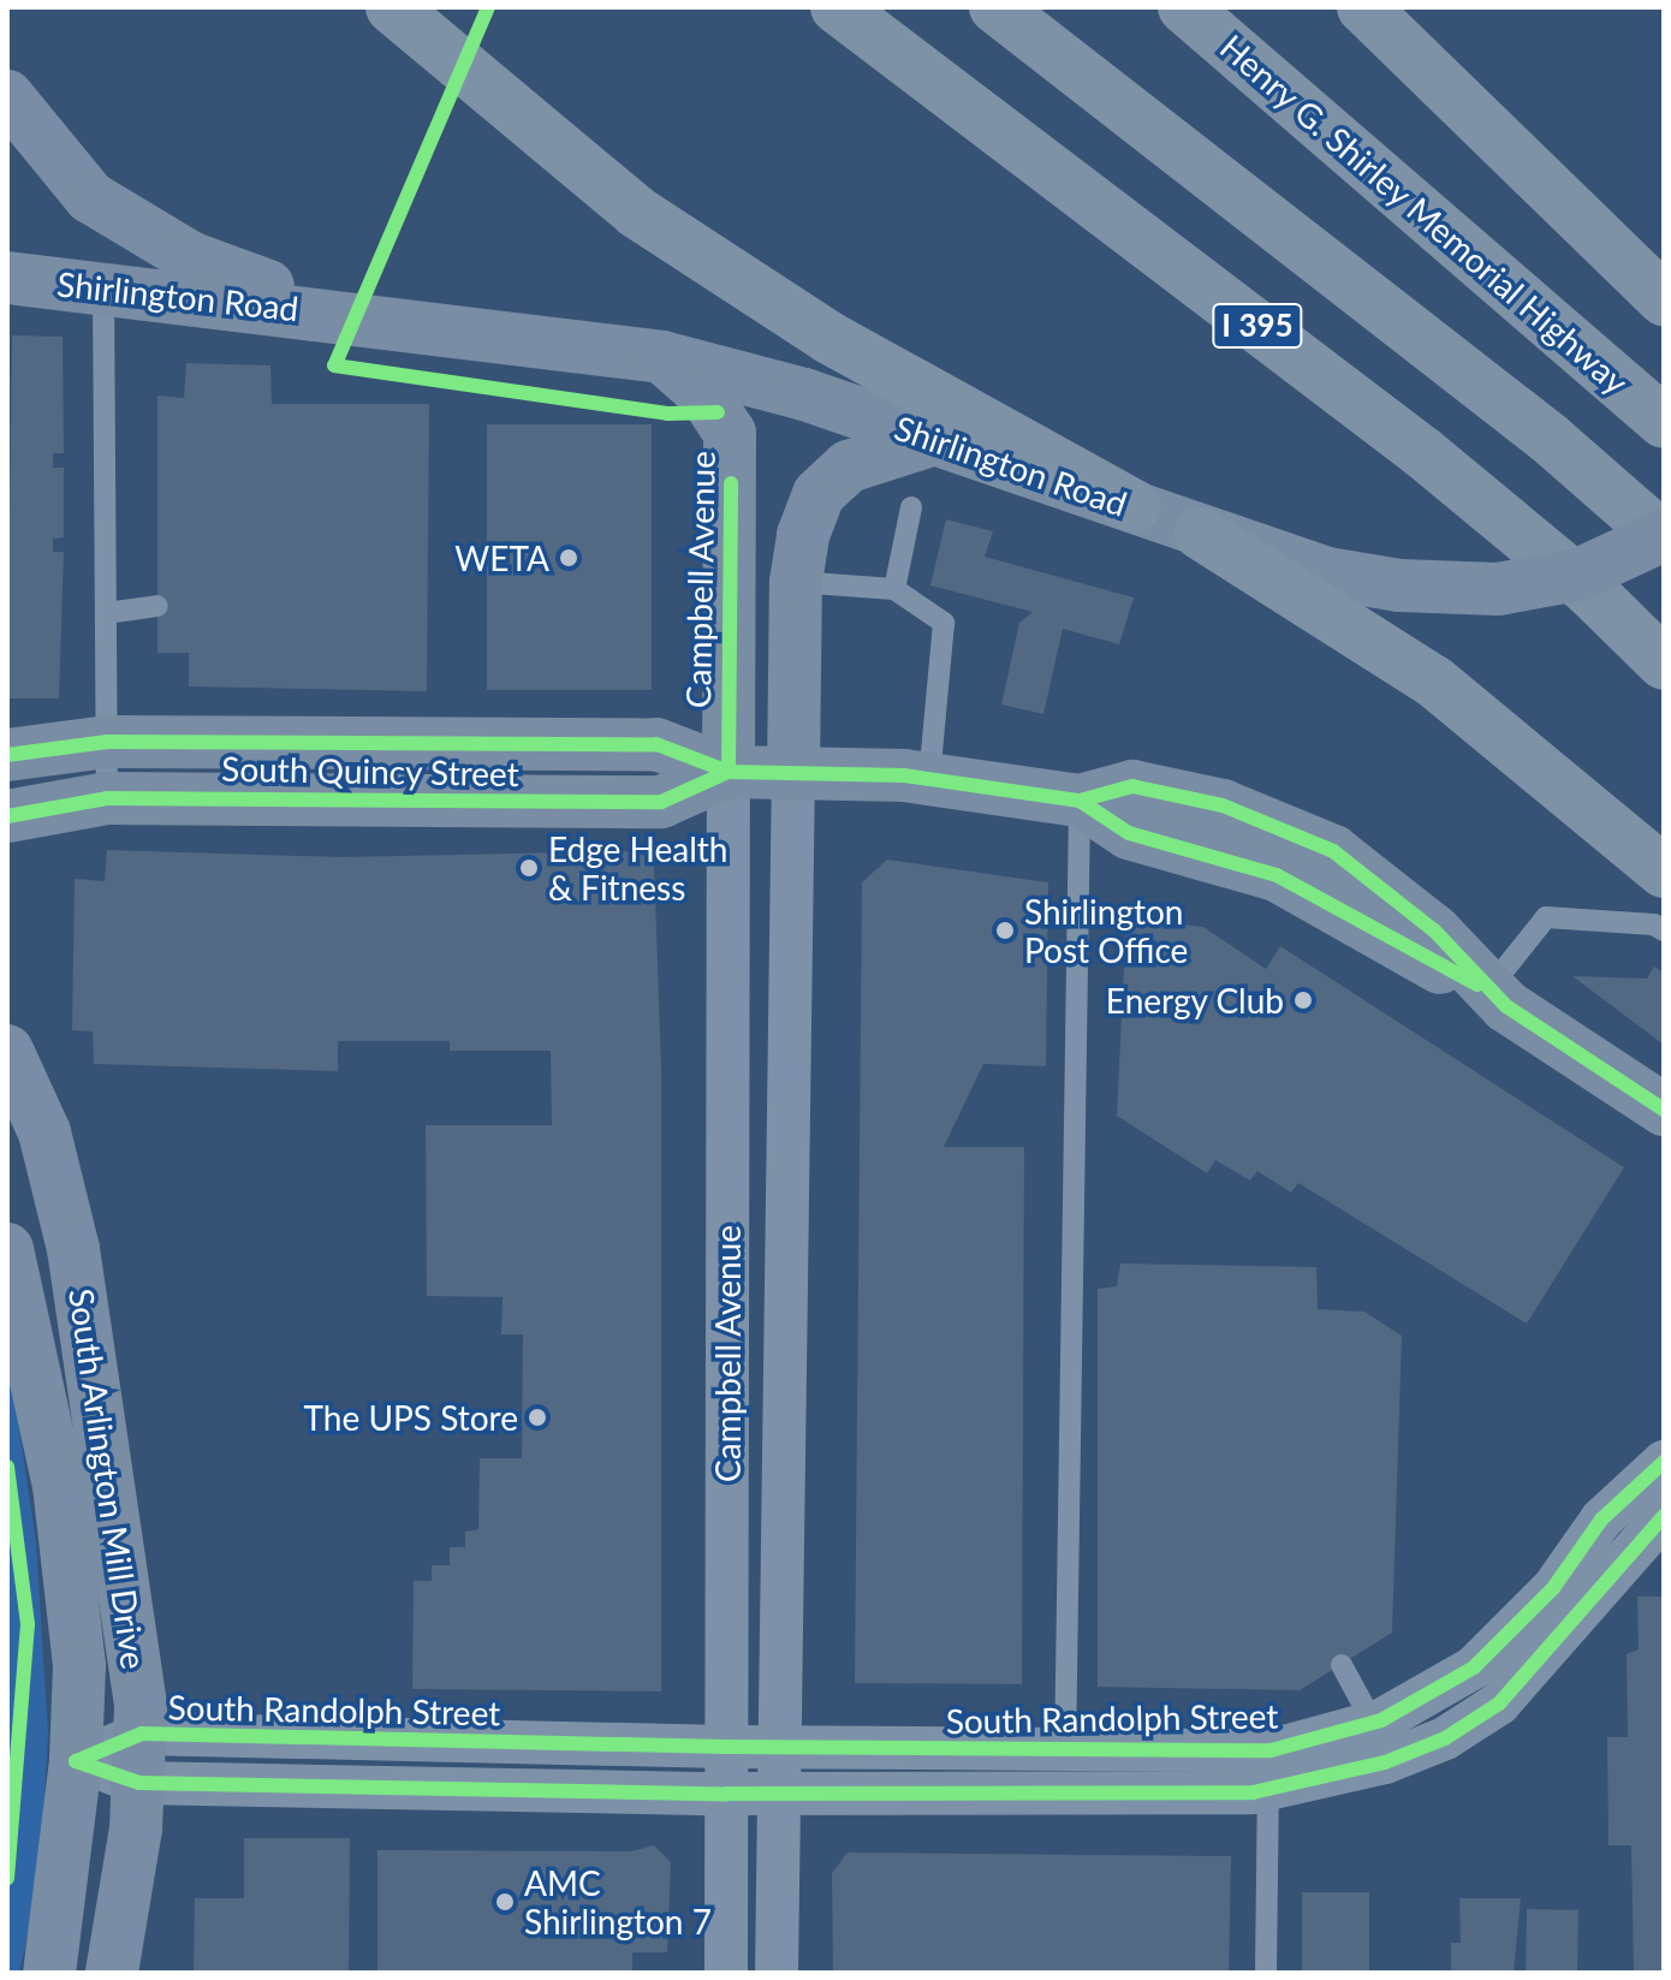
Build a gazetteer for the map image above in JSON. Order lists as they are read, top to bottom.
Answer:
{
  "streets": {
    "highway": ["Henry G. Shirley Memorial Highway", "I 395"],
    "street": [
      "Shirlington Road",
      "Campbell Avenue",
      "South Quincy Street",
      "South Arlington Mill Drive",
      "South Randolph Street"
    ]
  },
  "crossings": [
    ["Shirlington Road", "Campbell Avenue"],
    ["Campbell Avenue", "South Quincy Street"],
    ["Campbell Avenue", "South Randolph Street"],
    ["South Arlington Mill Drive", "South Randolph Street"]
  ],
  "places": [
    "WETA",
    "Edge Health & Fitness",
    "Shirlington Post Office",
    "Energy Club",
    "The UPS Store",
    "AMC Shirlington 7"
  ]
}
